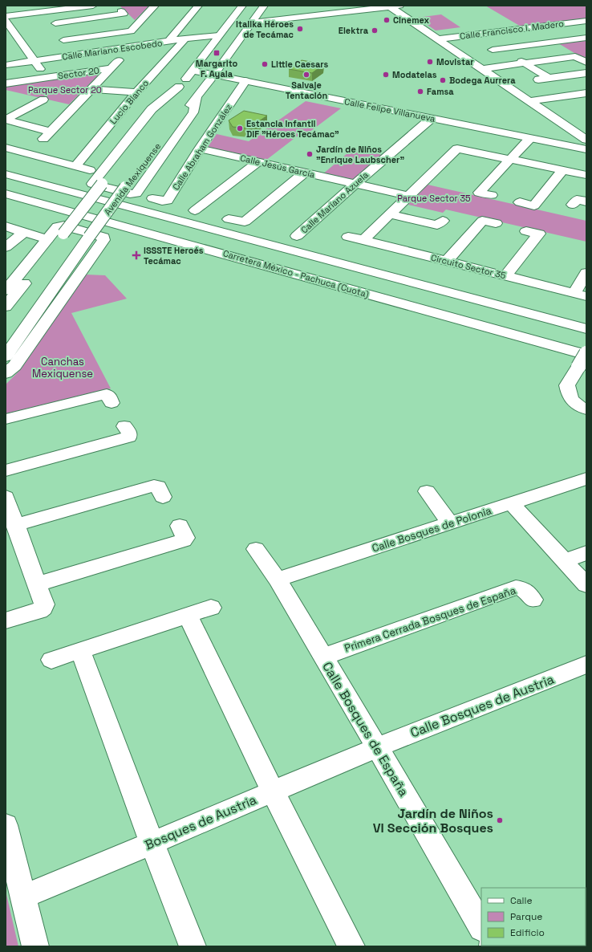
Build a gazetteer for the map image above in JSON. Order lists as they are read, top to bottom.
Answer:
{
  "streets": {
    "main road": [
      "Calle Francisco I. Madero",
      "Calle Mariano Escobedo",
      "Sector 20",
      "Lucio Blanco",
      "Calle Felipe Villanueva",
      "Calle Abraham González",
      "Calle Jesús García",
      "Avenida Mexiquense",
      "Calle Mariano Azuela",
      "Circuito Sector 35",
      "Carretera México - Pachuca (Cuota)",
      "Calle Bosques de Polonia",
      "Primera Cerrada Bosques de España",
      "Calle Bosques de Austria",
      "Calle Bosques de España",
      "Bosques de Austria"
    ]
  },
  "crossings": [
    ["Calle Mariano Escobedo", "Sector 20"],
    ["Calle Mariano Escobedo", "Lucio Blanco"],
    ["Calle Mariano Escobedo", "Avenida Mexiquense"],
    ["Sector 20", "Lucio Blanco"],
    ["Calle Felipe Villanueva", "Calle Abraham González"],
    ["Calle Felipe Villanueva", "Avenida Mexiquense"],
    ["Calle Felipe Villanueva", "Calle Mariano Azuela"],
    ["Calle Abraham González", "Calle Jesús García"],
    ["Calle Jesús García", "Calle Mariano Azuela"],
    ["Calle Bosques de Polonia", "Calle Bosques de España"],
    ["Primera Cerrada Bosques de España", "Calle Bosques de España"],
    ["Calle Bosques de Austria", "Calle Bosques de España"],
    ["Calle Bosques de Austria", "Bosques de Austria"],
    ["Calle Bosques de España", "Bosques de Austria"]
  ],
  "parks": ["Parque Sector 20", "Parque Sector 35", "Canchas Mexiquense"],
  "places": {
    "other": [
      "Cinemex",
      "Italika Héroes de Tecámac",
      "Elektra",
      "Movistar",
      "Little Caesars",
      "Salvaje Tentación",
      "Modatelas",
      "Bodega Aurrera",
      "Famsa",
      "Estancia Infantil DIF \"Héroes Tecámac\"",
      "Jardín de Niños \"Enrique Laubscher\"",
      "Jardín de Niños VI Sección Bosques"
    ],
    "transit": ["Margarito F. Ayala"],
    "health": ["ISSSTE Heroés Tecámac"]
  },
  "legend": ["Calle", "Parque", "Edificio"]
}
